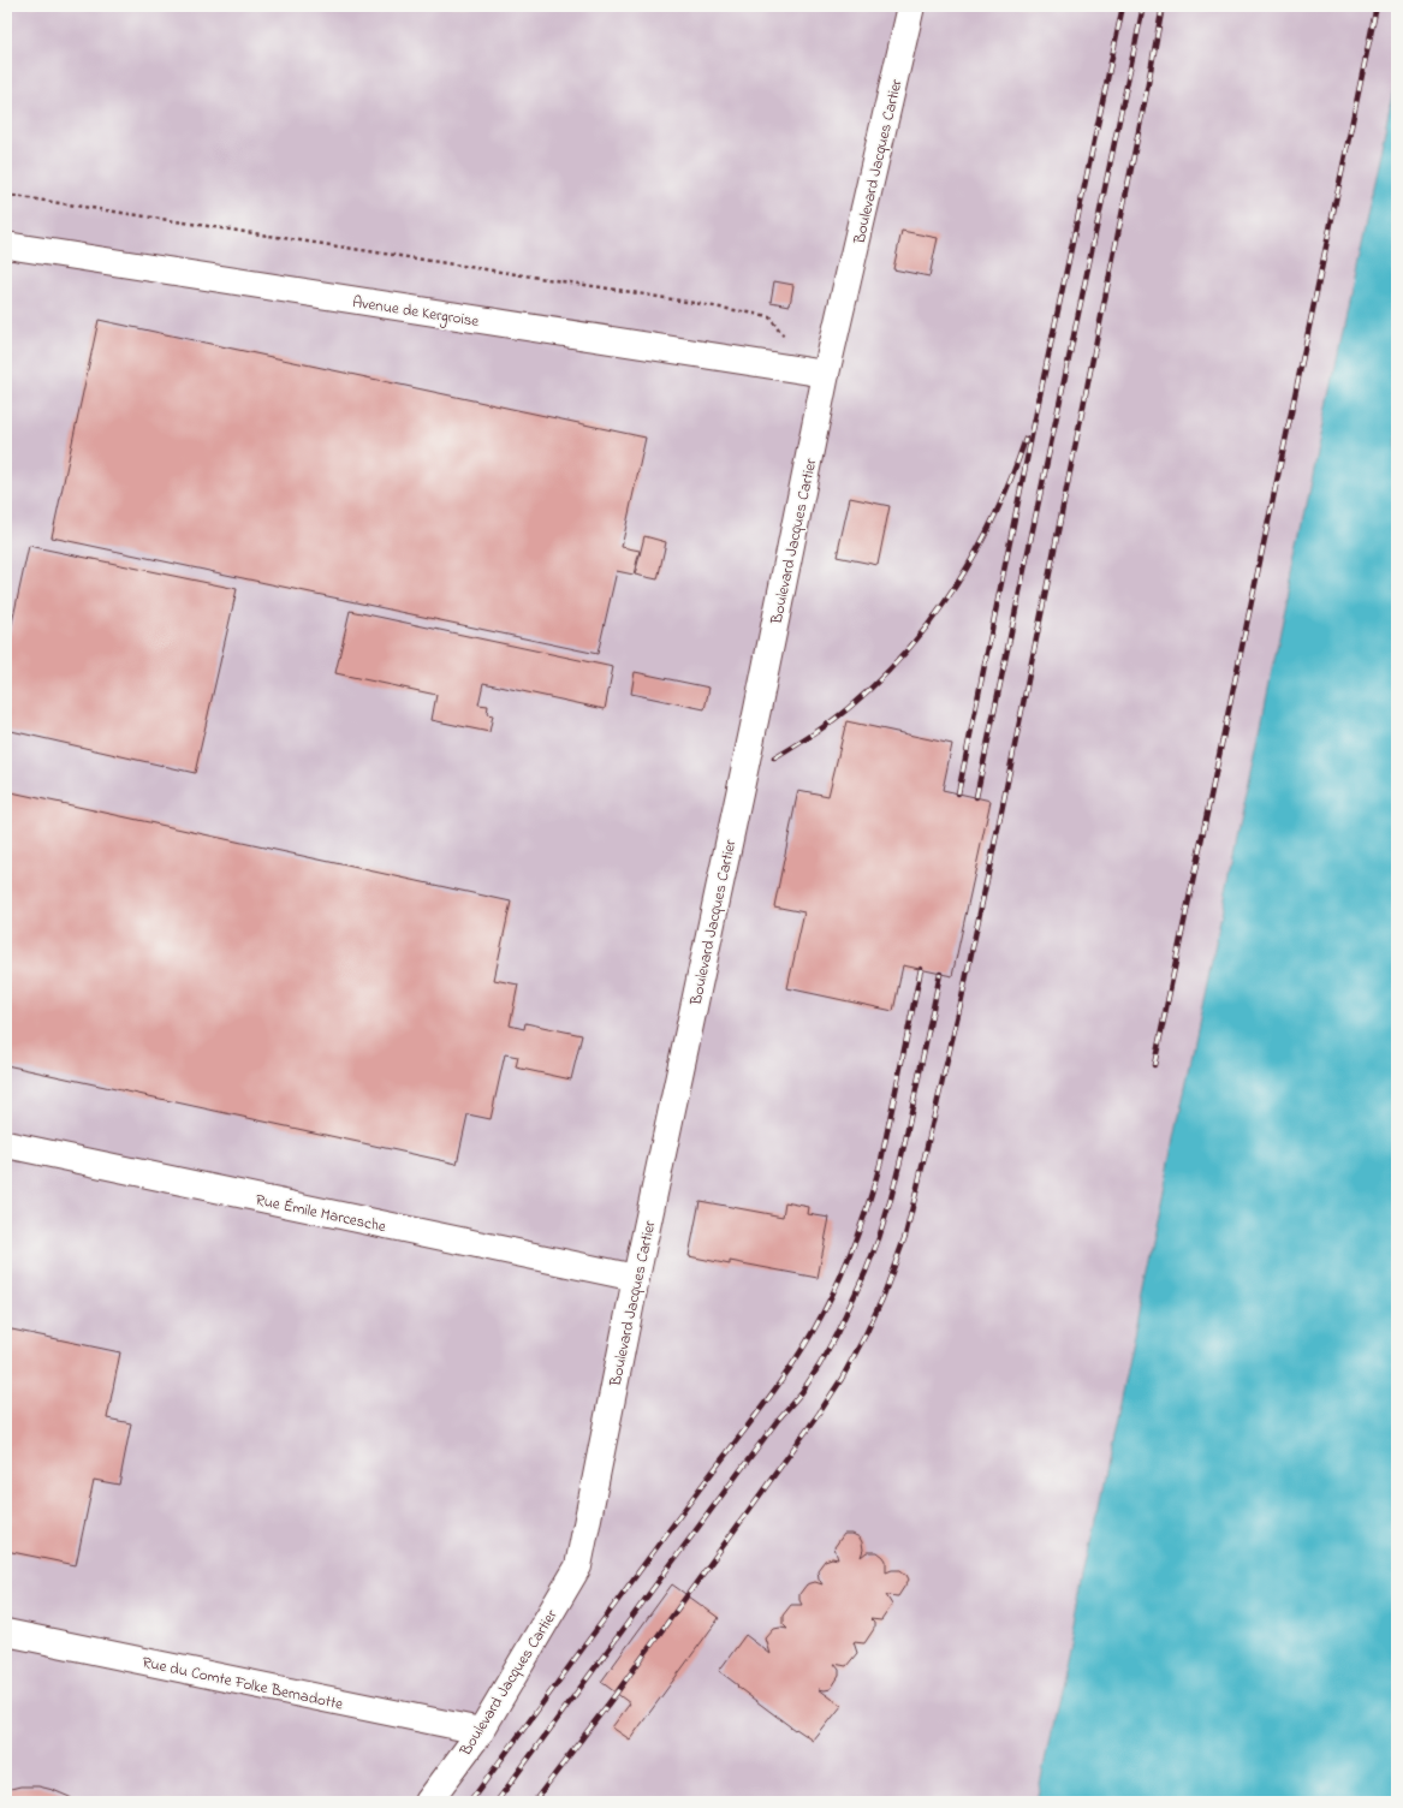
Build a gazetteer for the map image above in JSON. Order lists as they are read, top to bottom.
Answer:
{
  "streets": {
    "street": [
      "Boulevard Jacques Cartier",
      "Avenue de Kergroise",
      "Rue Émile Marcesche",
      "Rue du Comte Folke Bernadotte"
    ]
  },
  "crossings": [
    ["Boulevard Jacques Cartier", "Avenue de Kergroise"],
    ["Boulevard Jacques Cartier", "Rue Émile Marcesche"],
    ["Boulevard Jacques Cartier", "Rue du Comte Folke Bernadotte"]
  ]
}
